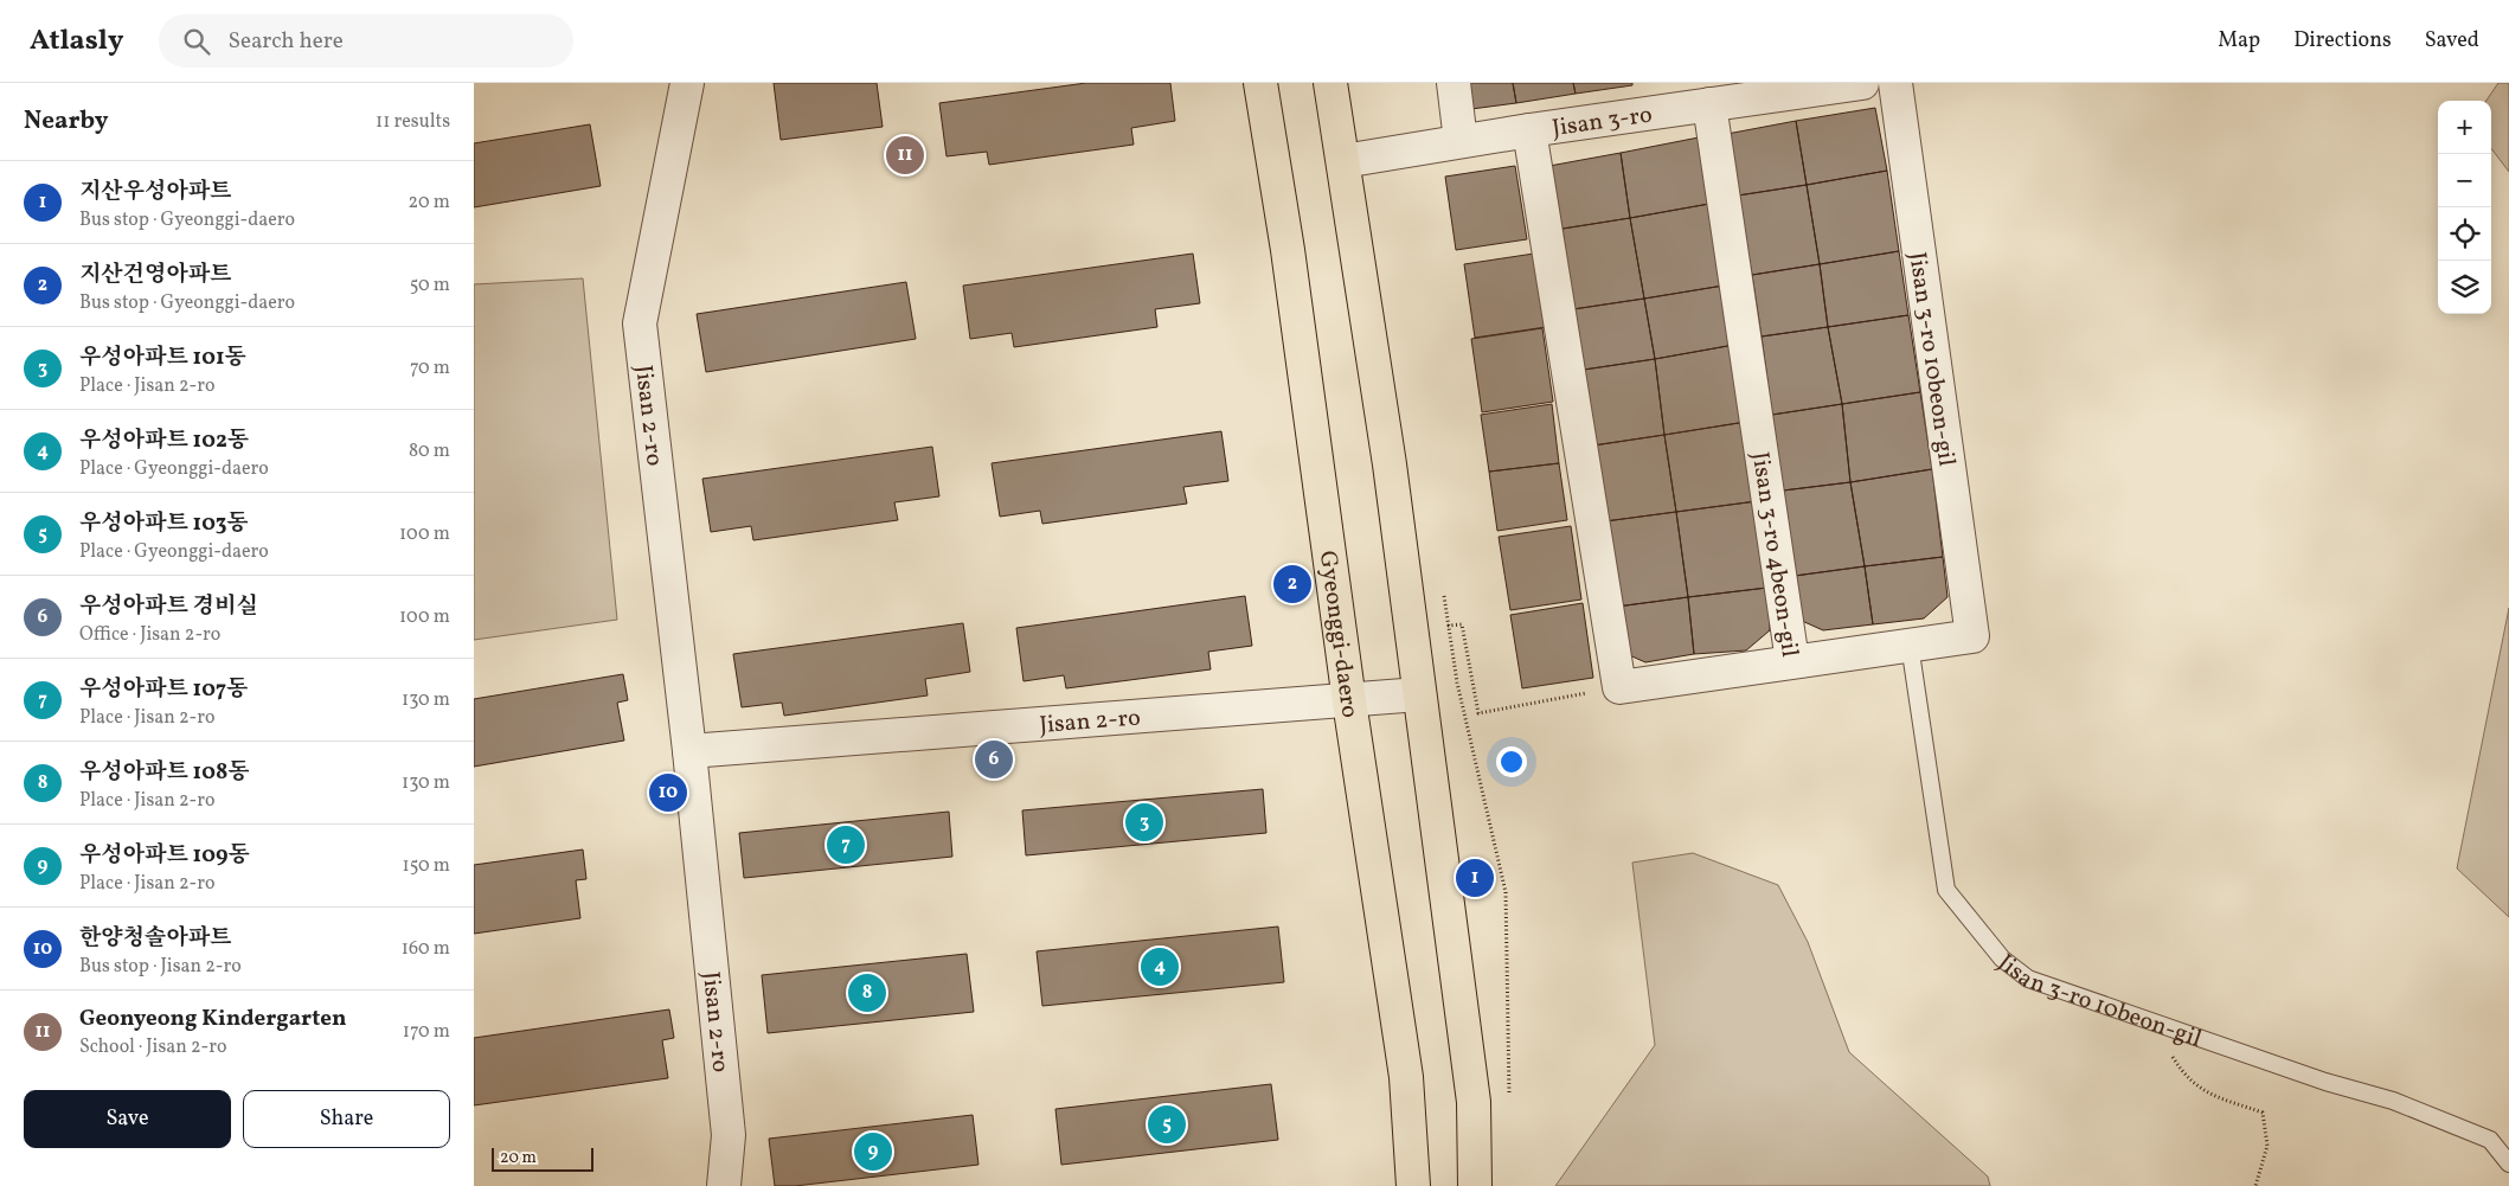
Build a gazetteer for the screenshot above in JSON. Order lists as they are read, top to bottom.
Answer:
{
  "streets": {
    "main road": ["Gyeonggi-daero"],
    "street": [
      "Jisan 3-ro",
      "Jisan 3-ro 10beon-gil",
      "Jisan 2-ro",
      "Jisan 3-ro 4beon-gil"
    ]
  },
  "crossings": [
    ["Jisan 3-ro", "Jisan 3-ro 4beon-gil"],
    ["Jisan 2-ro", "Gyeonggi-daero"]
  ],
  "scale_bar": "20 m",
  "page": {
    "header": "Atlasly",
    "search": "Search here",
    "nav": ["Map", "Directions", "Saved"],
    "heading": ["Nearby", "11 results"],
    "map_buttons": ["+", "−"],
    "pins": [
      "11",
      "2",
      "6",
      "10",
      "3",
      "7",
      "1",
      "4",
      "8",
      "5",
      "9"
    ],
    "list": [
      {
        "mark": "1",
        "name": "지산우성아파트",
        "note": "Bus stop · Gyeonggi-daero",
        "value": "20 m"
      },
      {
        "mark": "2",
        "name": "지산건영아파트",
        "note": "Bus stop · Gyeonggi-daero",
        "value": "50 m"
      },
      {
        "mark": "3",
        "name": "우성아파트 101동",
        "note": "Place · Jisan 2-ro",
        "value": "70 m"
      },
      {
        "mark": "4",
        "name": "우성아파트 102동",
        "note": "Place · Gyeonggi-daero",
        "value": "80 m"
      },
      {
        "mark": "5",
        "name": "우성아파트 103동",
        "note": "Place · Gyeonggi-daero",
        "value": "100 m"
      },
      {
        "mark": "6",
        "name": "우성아파트 경비실",
        "note": "Office · Jisan 2-ro",
        "value": "100 m"
      },
      {
        "mark": "7",
        "name": "우성아파트 107동",
        "note": "Place · Jisan 2-ro",
        "value": "130 m"
      },
      {
        "mark": "8",
        "name": "우성아파트 108동",
        "note": "Place · Jisan 2-ro",
        "value": "130 m"
      },
      {
        "mark": "9",
        "name": "우성아파트 109동",
        "note": "Place · Jisan 2-ro",
        "value": "150 m"
      },
      {
        "mark": "10",
        "name": "한양청솔아파트",
        "note": "Bus stop · Jisan 2-ro",
        "value": "160 m"
      },
      {
        "mark": "11",
        "name": "Geonyeong Kindergarten",
        "note": "School · Jisan 2-ro",
        "value": "170 m"
      }
    ],
    "buttons": ["Save", "Share"],
    "scale": "20 m"
  }
}
